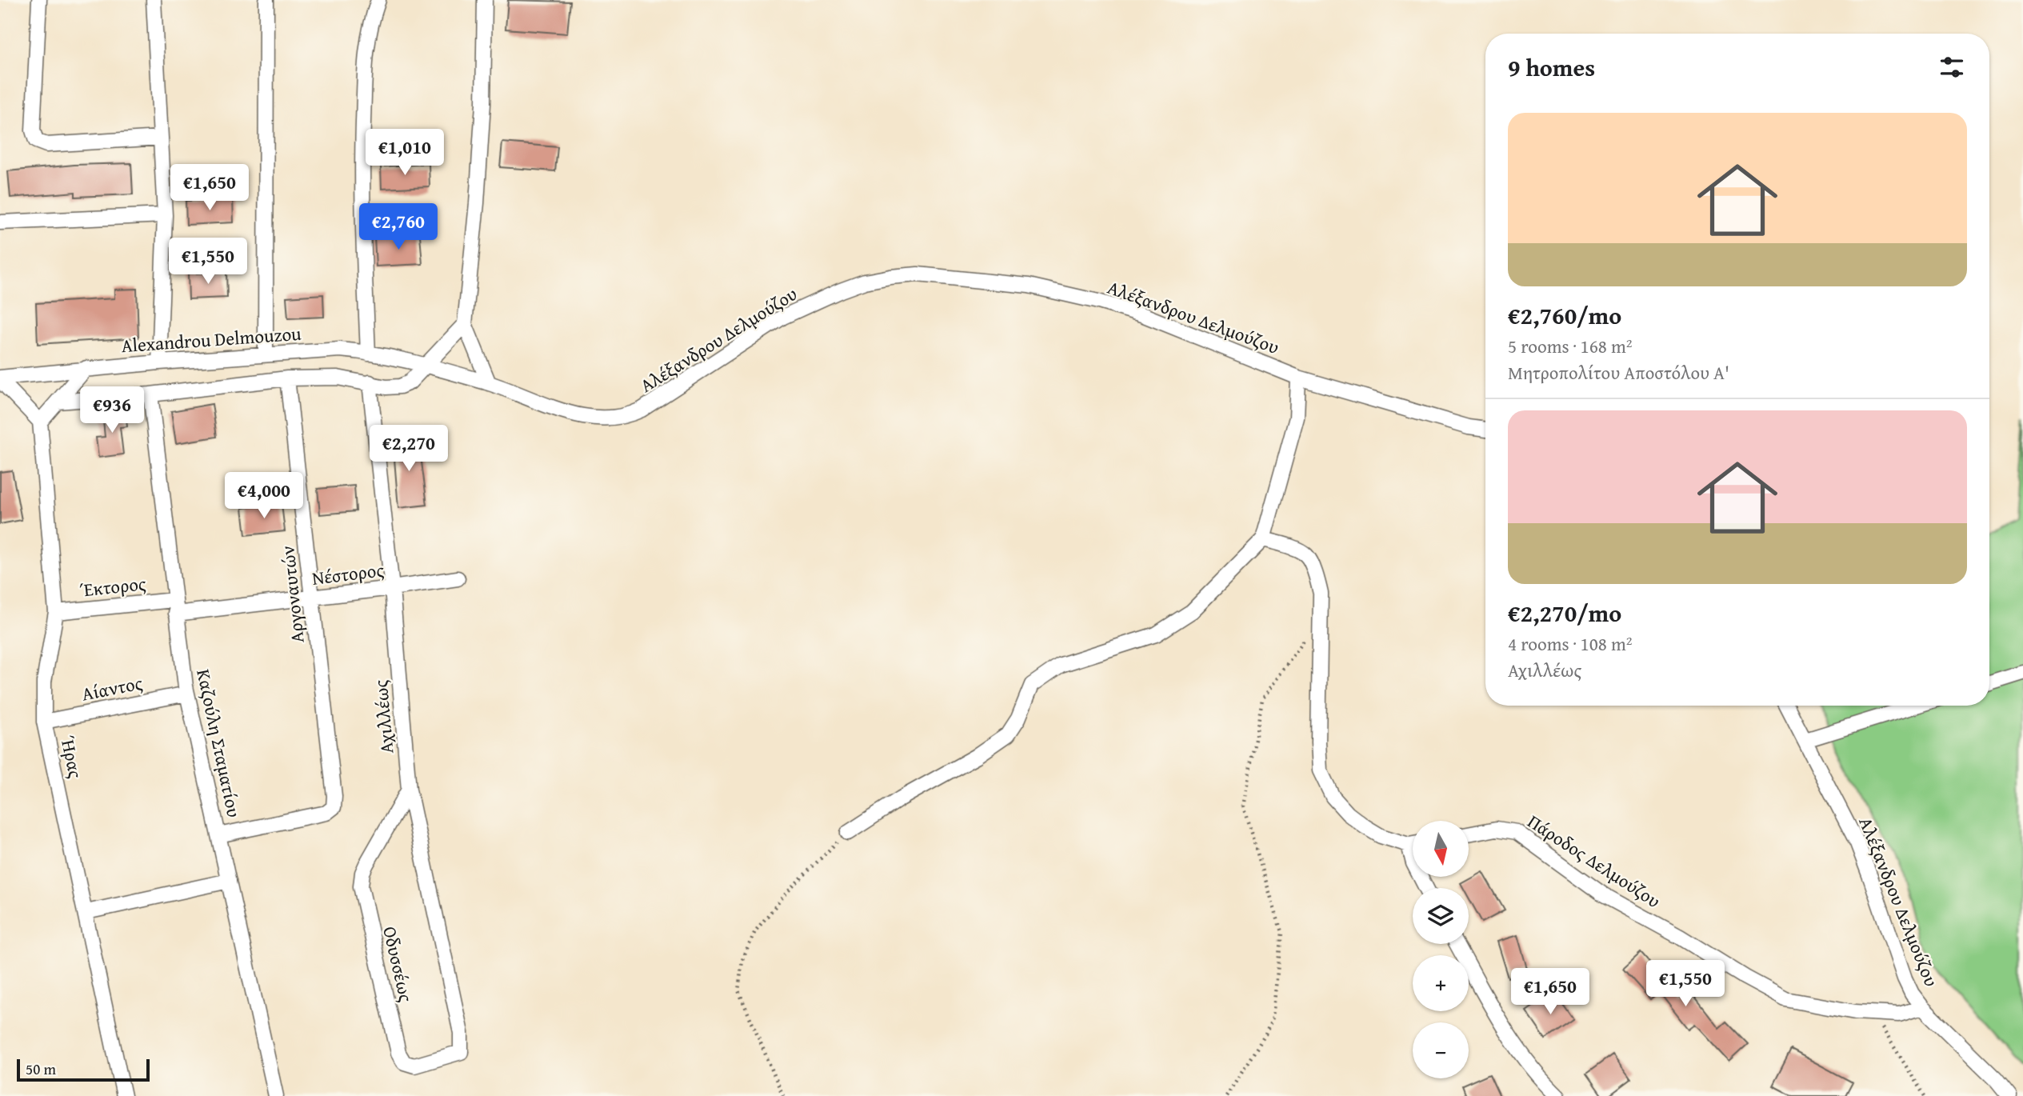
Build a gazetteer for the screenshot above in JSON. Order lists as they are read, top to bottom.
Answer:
{
  "streets": {
    "street": [
      "Αλέξανδρου Δελμούζου",
      "Alexandrou Delmouzou",
      "Νέστορος",
      "Έκτορος",
      "Αργοναυτών",
      "Αίαντος",
      "Αχιλλέως",
      "Καζούλη Σταματίου",
      "Ήρας",
      "Πάροδος Δελμούζου",
      "Οδυσσέως"
    ]
  },
  "crossings": [
    ["Αλέξανδρου Δελμούζου", "Alexandrou Delmouzou"],
    ["Αλέξανδρου Δελμούζου", "Πάροδος Δελμούζου"],
    ["Νέστορος", "Έκτορος"],
    ["Νέστορος", "Αργοναυτών"],
    ["Νέστορος", "Αχιλλέως"],
    ["Νέστορος", "Καζούλη Σταματίου"],
    ["Έκτορος", "Καζούλη Σταματίου"],
    ["Έκτορος", "Ήρας"],
    ["Αργοναυτών", "Καζούλη Σταματίου"],
    ["Αίαντος", "Καζούλη Σταματίου"],
    ["Αίαντος", "Ήρας"],
    ["Αχιλλέως", "Οδυσσέως"]
  ],
  "scale_bar": "50 m",
  "north": "bottom",
  "page": {
    "heading": "9 homes",
    "list": [
      {
        "name": "€2,760/mo",
        "note": "5 rooms · 168 m² · Μητροπολίτου Αποστόλου Α'"
      },
      {
        "name": "€2,270/mo",
        "note": "4 rooms · 108 m² · Αχιλλέως"
      }
    ],
    "price": [
      "€1,010",
      "€1,650",
      "€2,760",
      "€1,550",
      "€936",
      "€2,270",
      "€4,000",
      "€1,550",
      "€1,650"
    ],
    "map_buttons": ["+", "−"],
    "scale": "50 m"
  }
}
